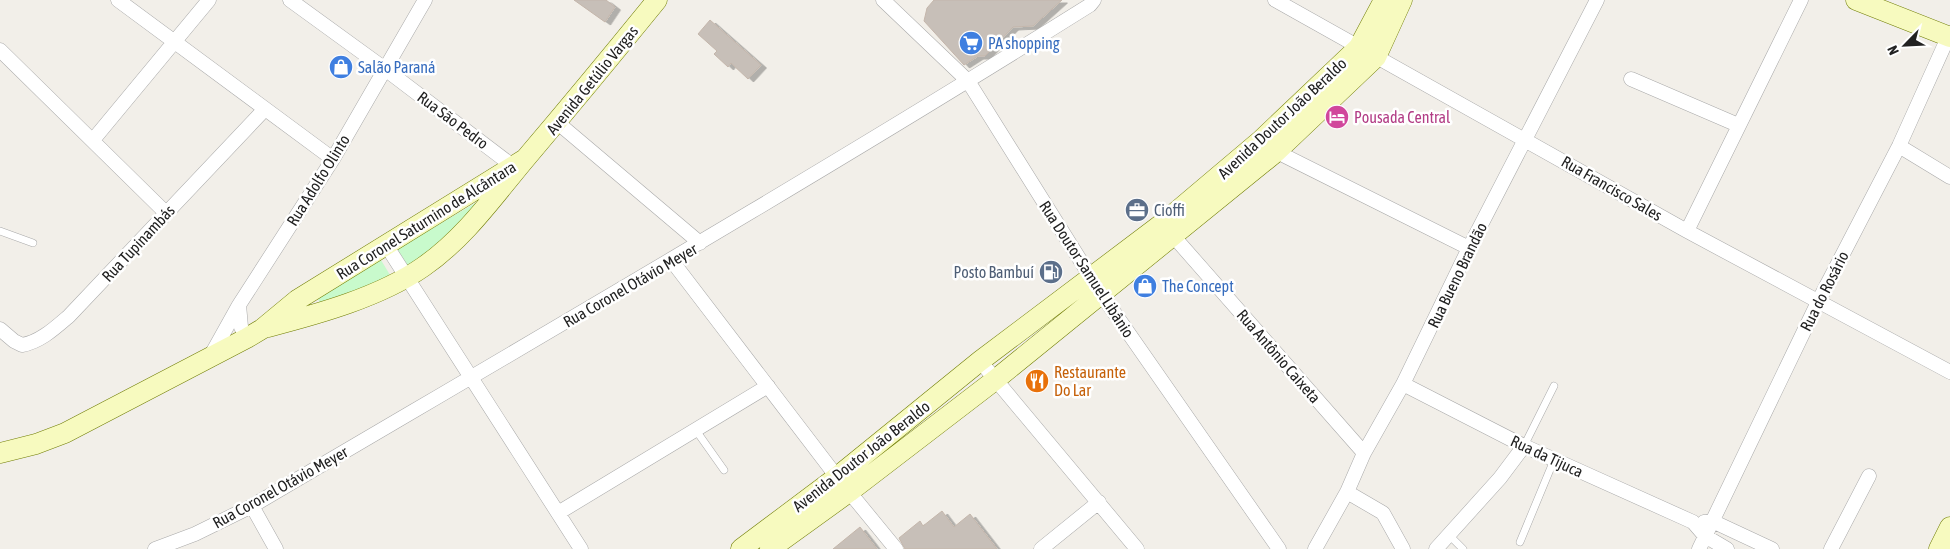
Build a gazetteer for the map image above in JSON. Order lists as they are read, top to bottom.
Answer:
{
  "streets": {
    "street": [
      "Avenida Getúlio Vargas",
      "Avenida Doutor João Beraldo",
      "Rua São Pedro",
      "Rua Adolfo Olinto",
      "Rua Francisco Sales",
      "Rua Coronel Saturnino de Alcântara",
      "Rua Tupinambás",
      "Rua Doutor Samuel Libânio",
      "Rua Bueno Brandão",
      "Rua Coronel Otávio Meyer",
      "Rua do Rosário",
      "Rua Antônio Caixeta",
      "Rua da Tijuca"
    ]
  },
  "crossings": [
    ["Avenida Getúlio Vargas", "Rua São Pedro"],
    ["Avenida Getúlio Vargas", "Rua Coronel Saturnino de Alcântara"],
    ["Avenida Doutor João Beraldo", "Rua Francisco Sales"],
    ["Avenida Doutor João Beraldo", "Rua Doutor Samuel Libânio"],
    ["Avenida Doutor João Beraldo", "Rua Antônio Caixeta"],
    ["Rua São Pedro", "Rua Adolfo Olinto"],
    ["Rua São Pedro", "Rua Coronel Saturnino de Alcântara"],
    ["Rua Adolfo Olinto", "Rua Coronel Saturnino de Alcântara"],
    ["Rua Francisco Sales", "Rua Bueno Brandão"],
    ["Rua Francisco Sales", "Rua do Rosário"],
    ["Rua Doutor Samuel Libânio", "Rua Coronel Otávio Meyer"],
    ["Rua Bueno Brandão", "Rua Antônio Caixeta"],
    ["Rua Bueno Brandão", "Rua da Tijuca"],
    ["Rua do Rosário", "Rua da Tijuca"]
  ],
  "places": {
    "supermarket": ["PA shopping"],
    "shop": ["Salão Paraná", "The Concept"],
    "hotel": ["Pousada Central"],
    "office": ["Cioffi"],
    "fuel station": ["Posto Bambuí"],
    "restaurant": ["Restaurante Do Lar"]
  },
  "north": "bottom left"
}
